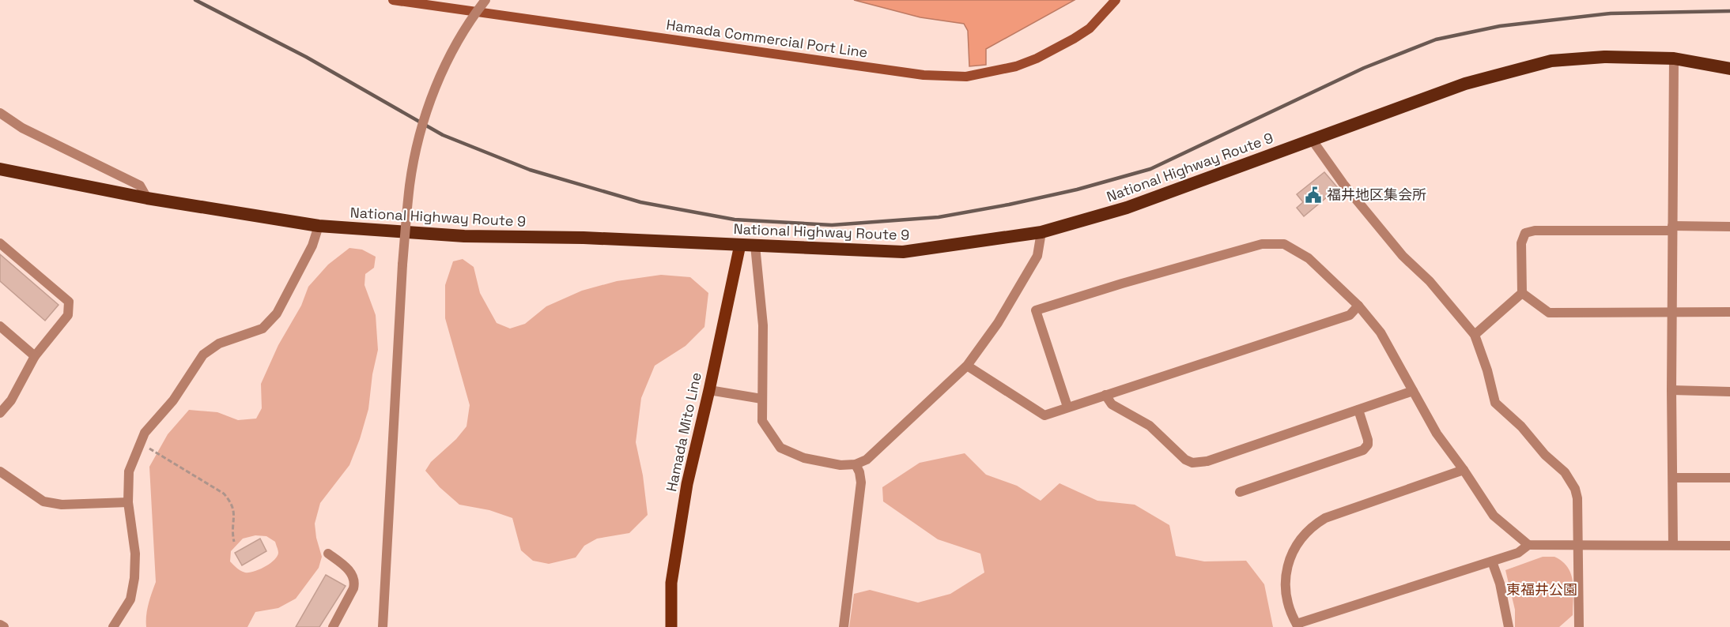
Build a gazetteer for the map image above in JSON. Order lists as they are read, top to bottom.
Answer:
{
  "streets": {
    "highway": ["National Highway Route 9"],
    "main road": ["Hamada Commercial Port Line", "Hamada Mito Line"]
  },
  "crossings": [
    ["National Highway Route 9", "Hamada Mito Line"]
  ],
  "parks": ["東福井公園"],
  "places": {
    "public building": ["福井地区集会所"]
  }
}
